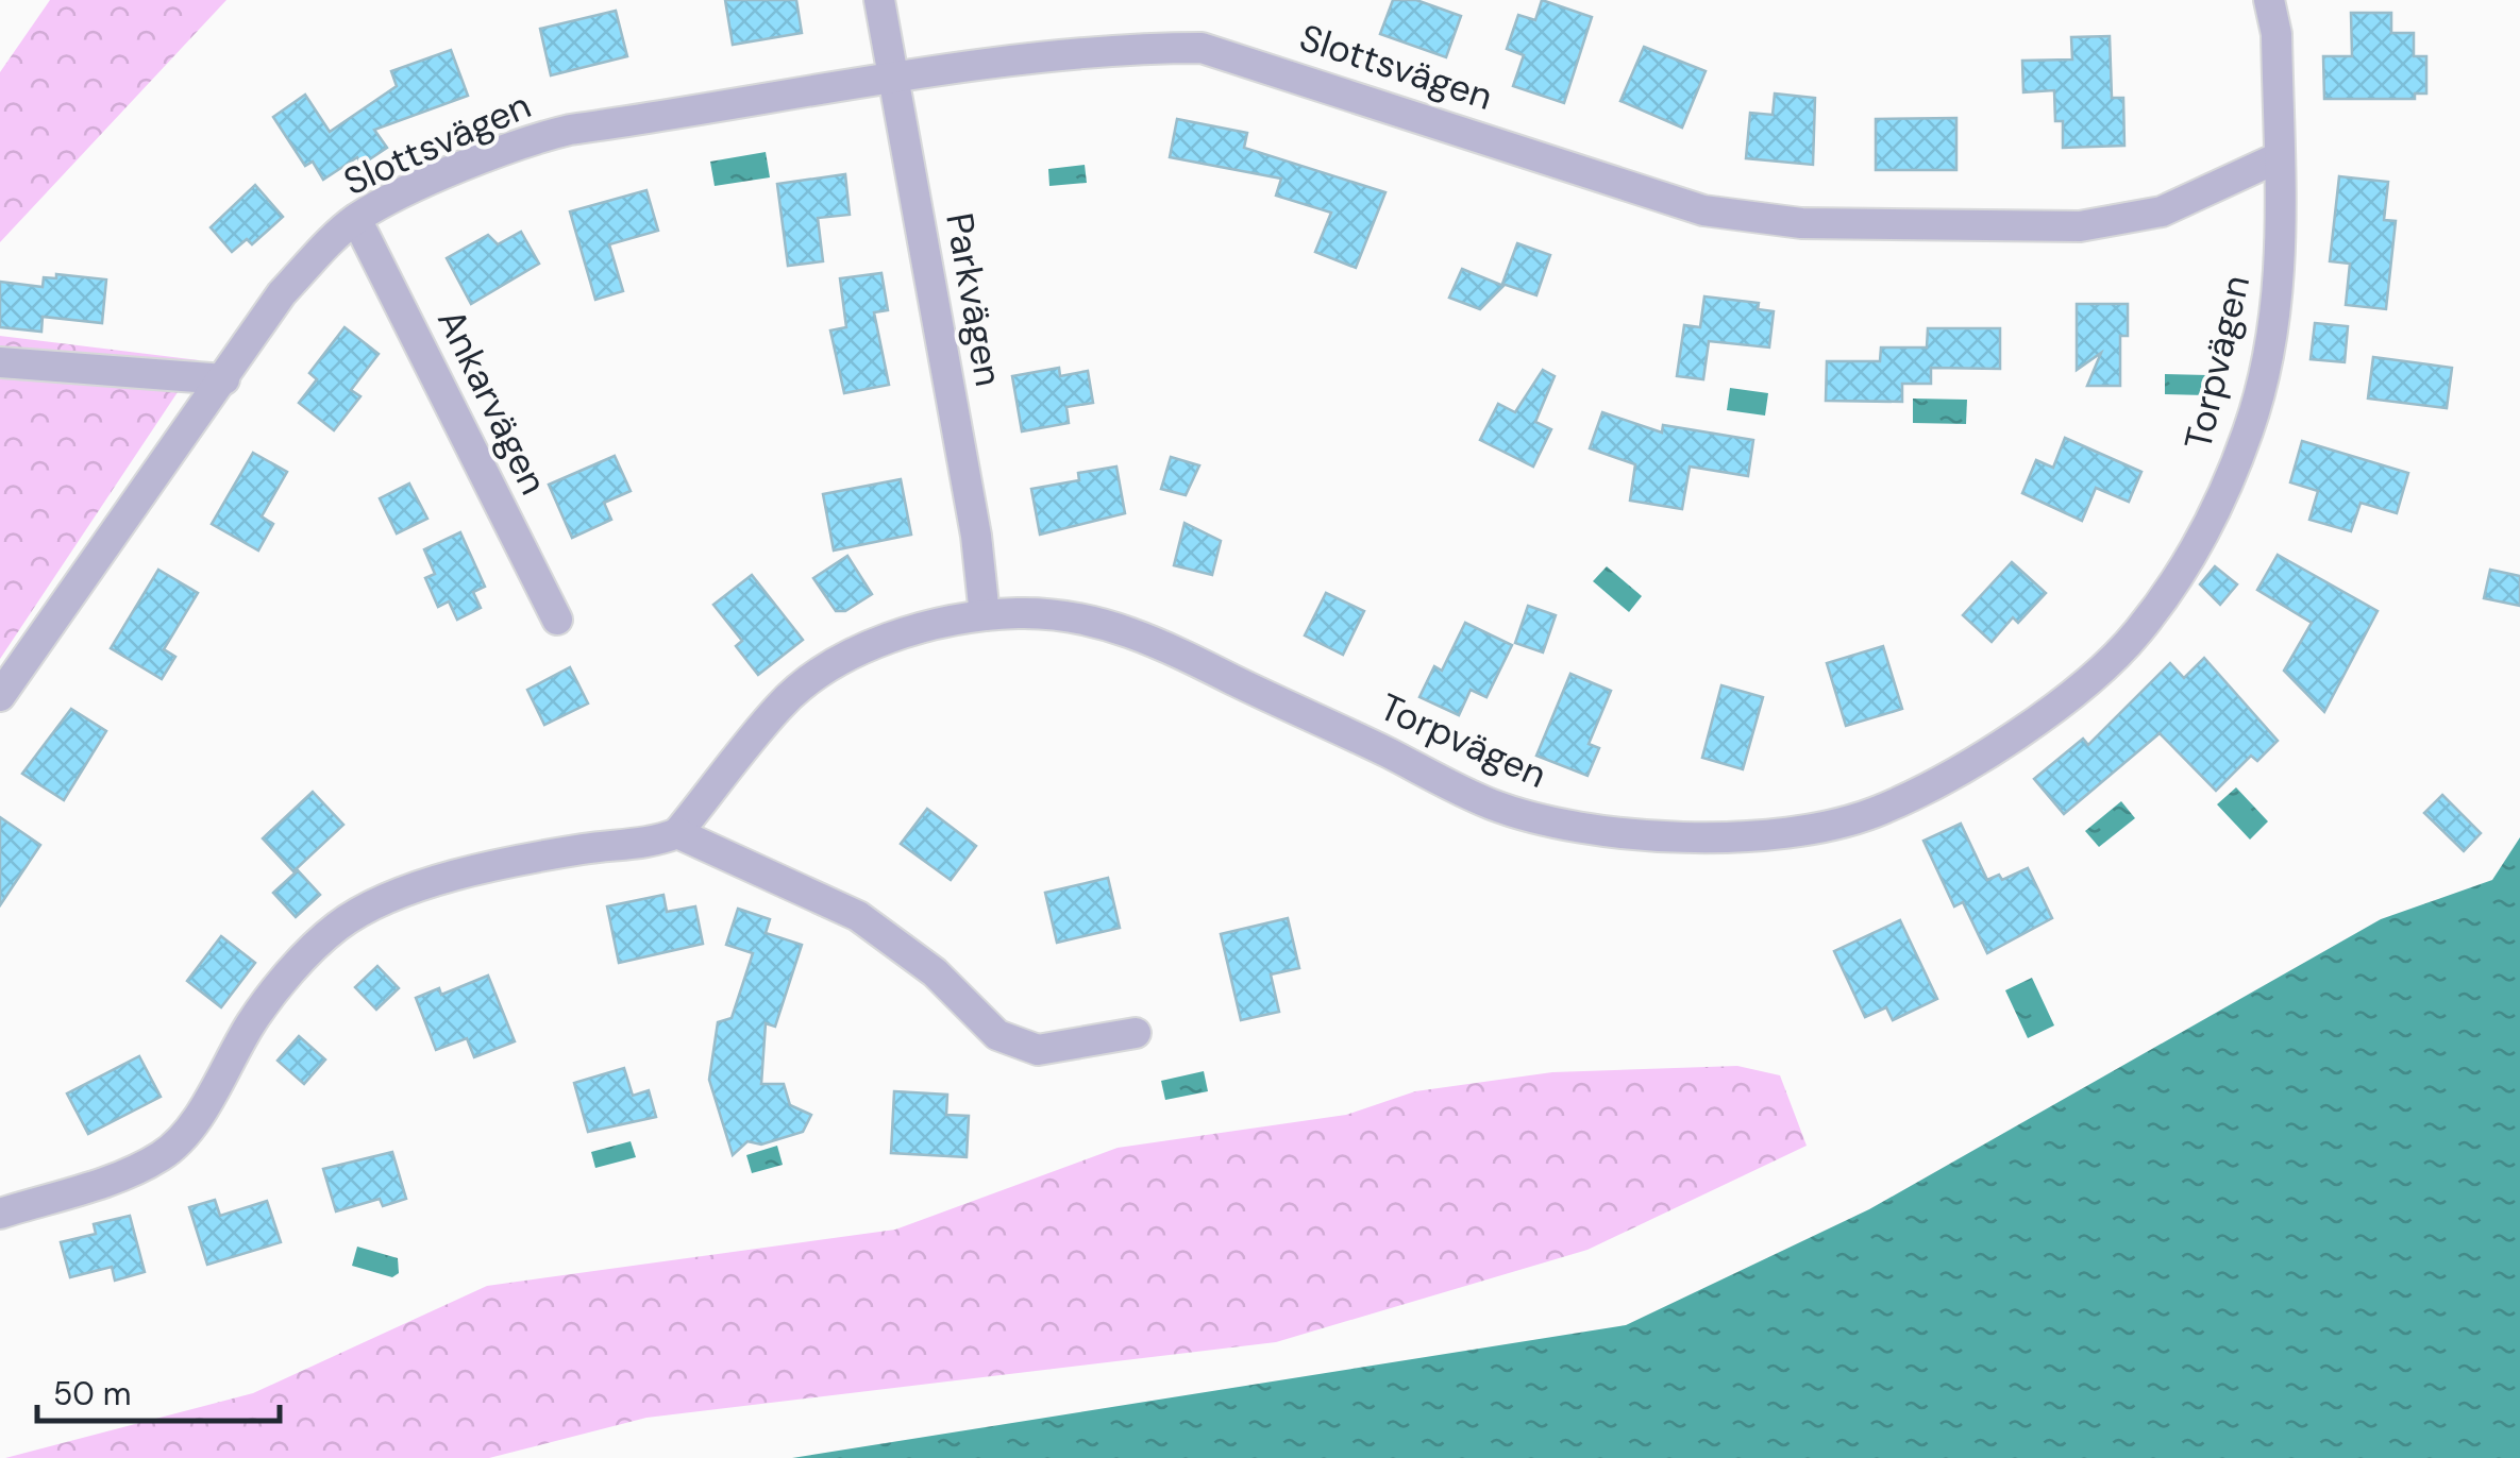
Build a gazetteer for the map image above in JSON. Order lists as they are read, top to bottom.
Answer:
{
  "streets": {
    "street": [
      "Slottsvägen",
      "Parkvägen",
      "Torpvägen",
      "Ankarvägen"
    ]
  },
  "crossings": [
    ["Slottsvägen", "Parkvägen"],
    ["Slottsvägen", "Torpvägen"],
    ["Slottsvägen", "Ankarvägen"],
    ["Parkvägen", "Torpvägen"]
  ],
  "scale_bar": "50 m"
}
